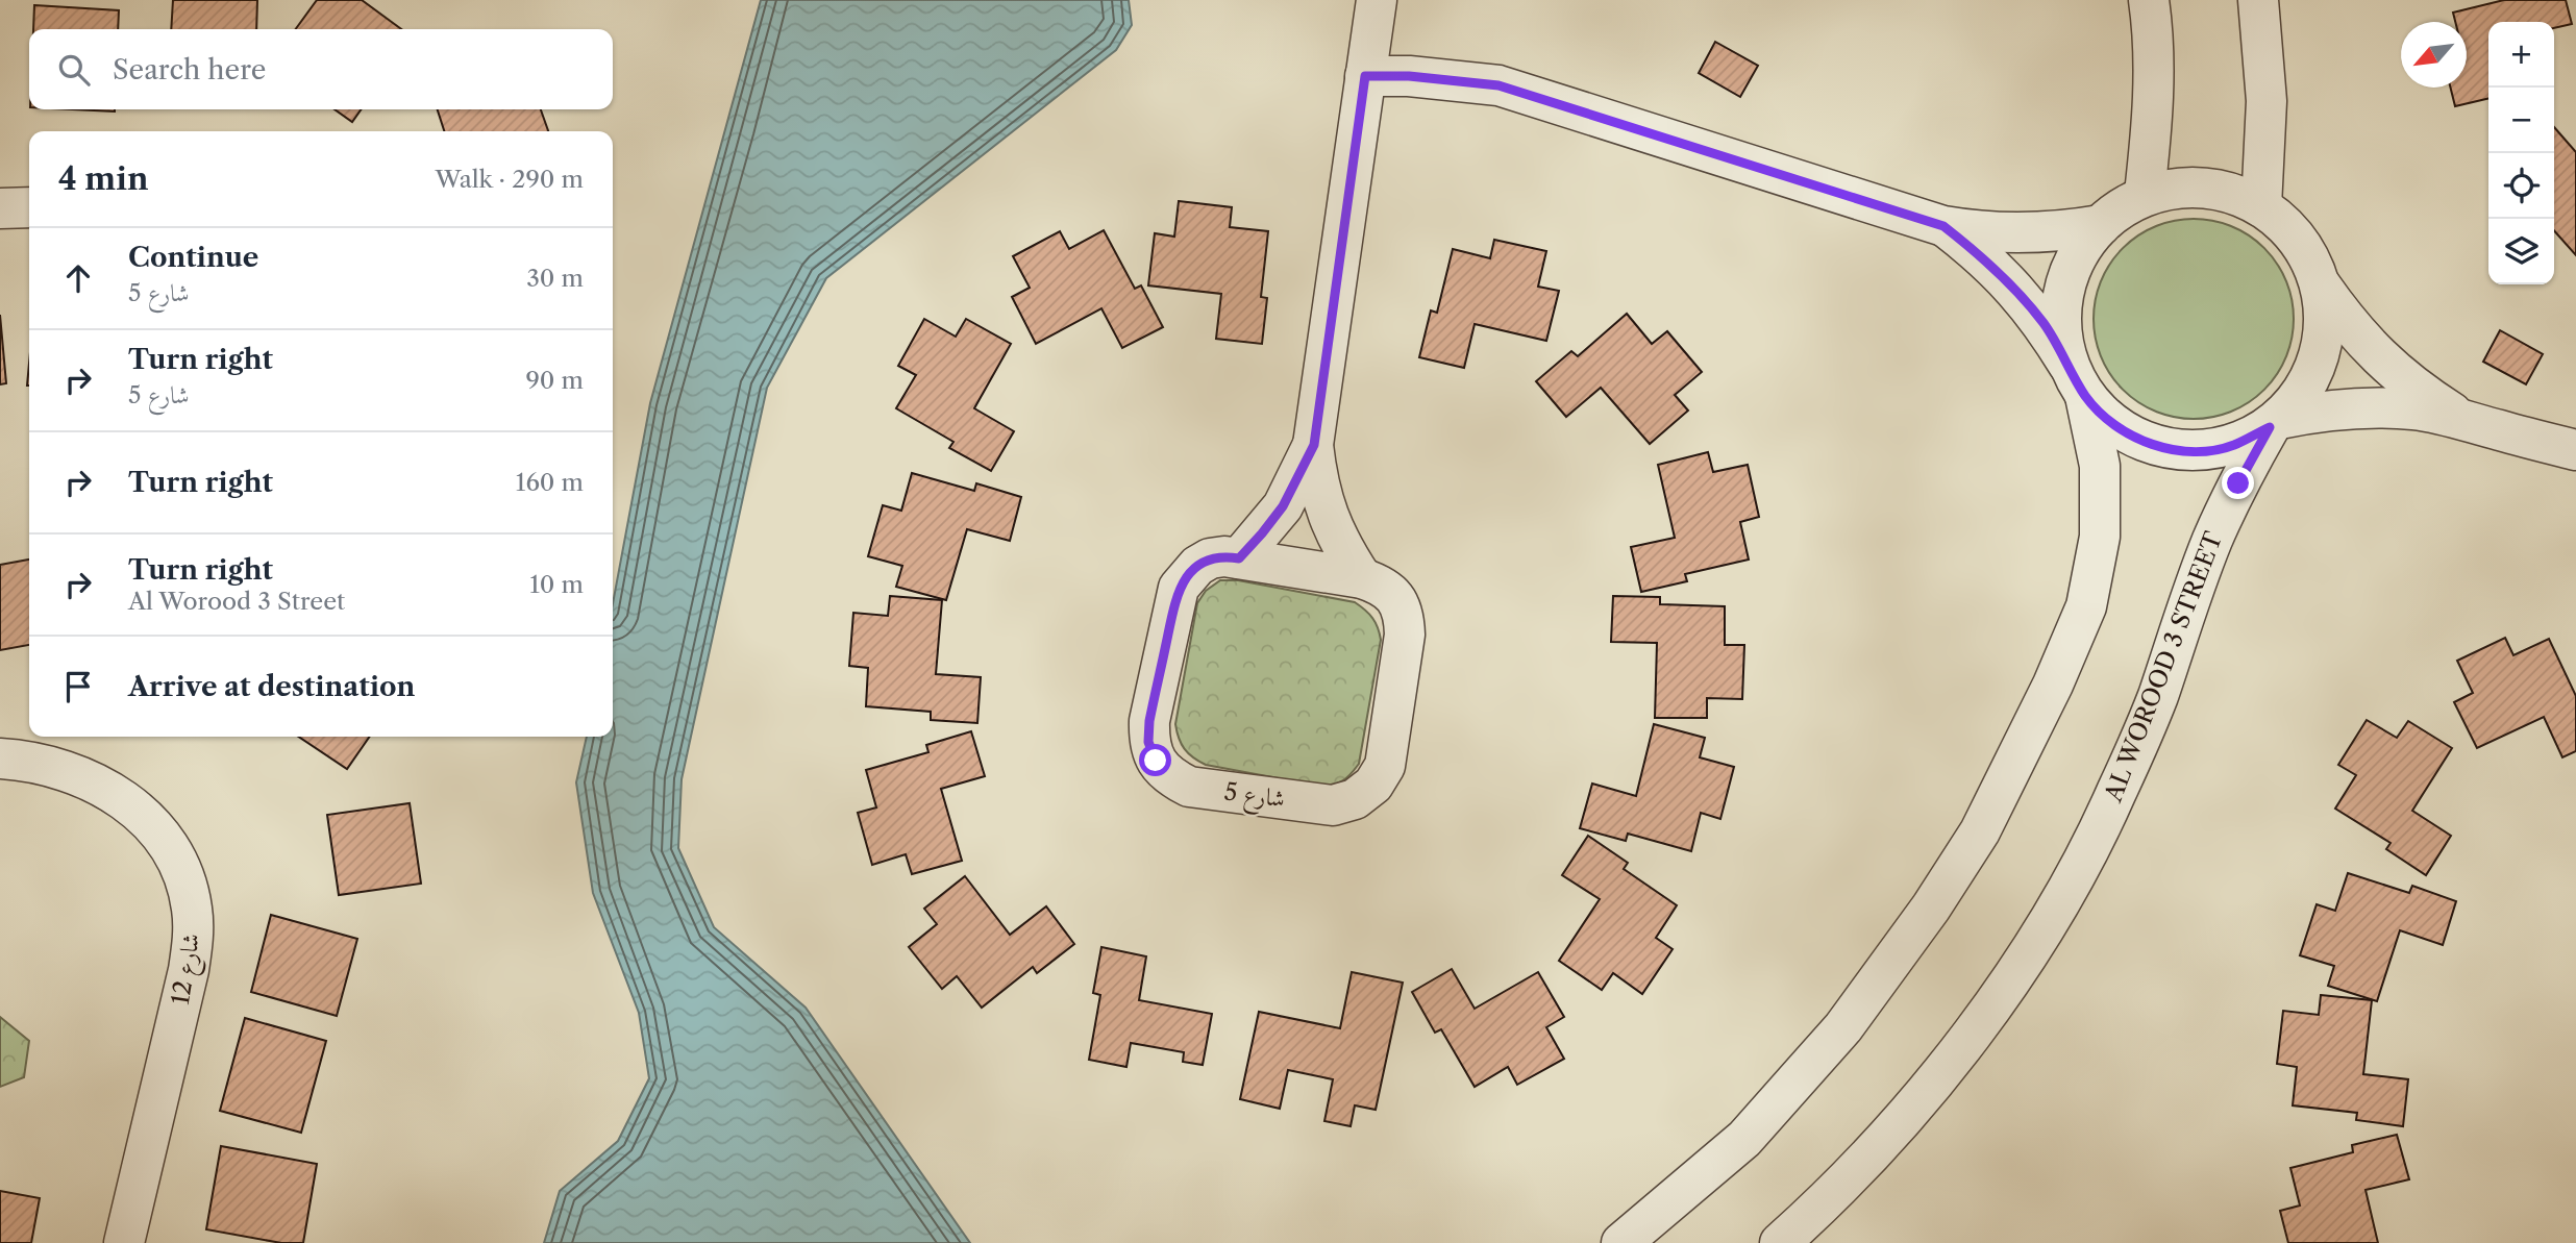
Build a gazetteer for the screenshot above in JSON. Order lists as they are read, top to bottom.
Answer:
{
  "streets": {
    "street": ["AL WOROOD 3 STREET", "شارع 5", "شارع 12"]
  },
  "north": "bottom left",
  "page": {
    "map_buttons": ["+", "−"],
    "search": "Search here",
    "heading": ["4 min", "Walk · 290 m"],
    "list": [
      ["Continue", "شارع 5", "30 m"],
      ["Turn right", "شارع 5", "90 m"],
      ["Turn right", "160 m"],
      ["Turn right", "Al Worood 3 Street", "10 m"],
      "Arrive at destination"
    ]
  }
}
